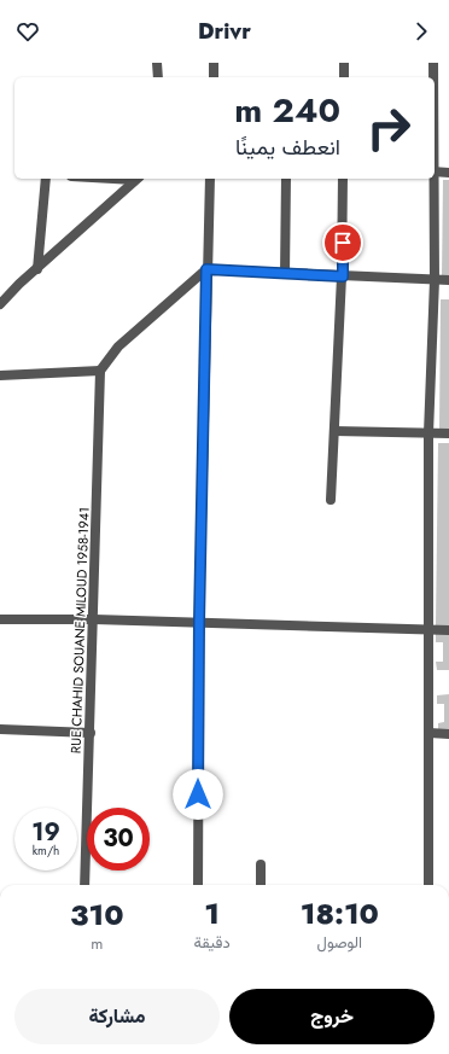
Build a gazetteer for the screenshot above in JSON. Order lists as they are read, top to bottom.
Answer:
{
  "streets": {
    "street": ["RUE CHAHID SOUANE MILOUD 1958-1941"]
  },
  "page": {
    "header": "Drivr",
    "turn": ["240 m", "انعطف يمينًا"],
    "speed": "19 km/h",
    "limit": "30",
    "eta": [
      "18:10",
      "الوصول",
      "1",
      "دقيقة",
      "310",
      "m"
    ],
    "buttons": ["خروج", "مشاركة"]
  }
}
